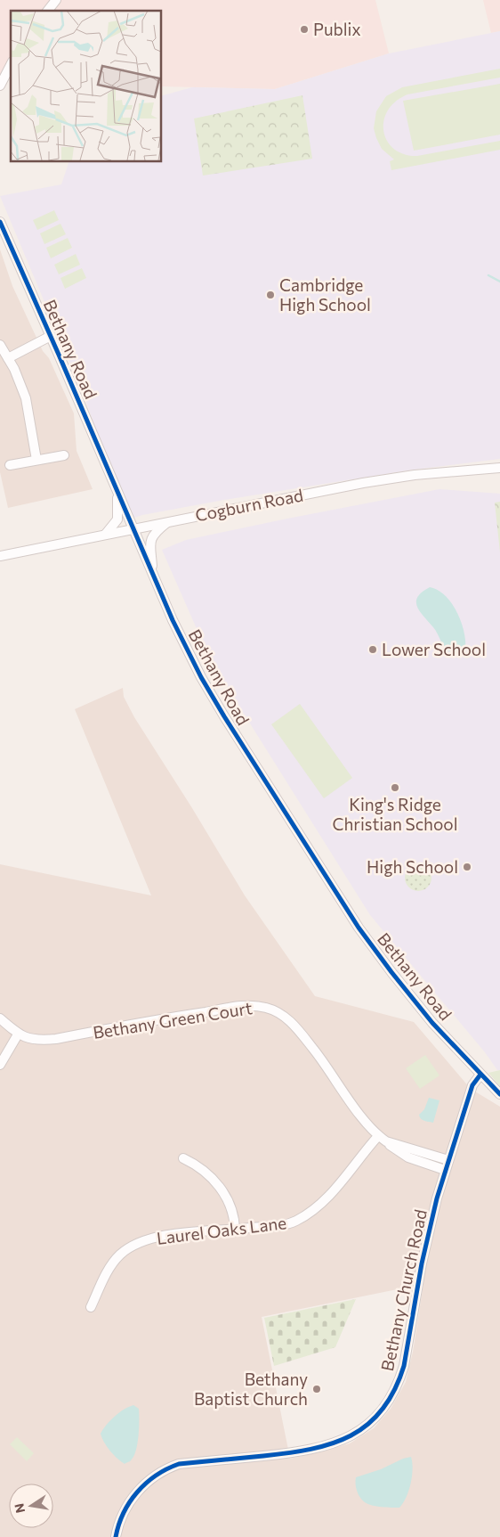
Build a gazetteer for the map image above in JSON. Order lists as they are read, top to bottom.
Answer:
{
  "streets": {
    "street": [
      "Bethany Road",
      "Cogburn Road",
      "Bethany Green Court",
      "Laurel Oaks Lane",
      "Bethany Church Road"
    ]
  },
  "crossings": [
    ["Bethany Road", "Cogburn Road"],
    ["Bethany Road", "Bethany Church Road"],
    ["Bethany Green Court", "Laurel Oaks Lane"],
    ["Bethany Green Court", "Bethany Church Road"]
  ],
  "places": [
    "Publix",
    "Cambridge High School",
    "Lower School",
    "King's Ridge Christian School",
    "High School",
    "Bethany Baptist Church"
  ],
  "north": "left"
}
